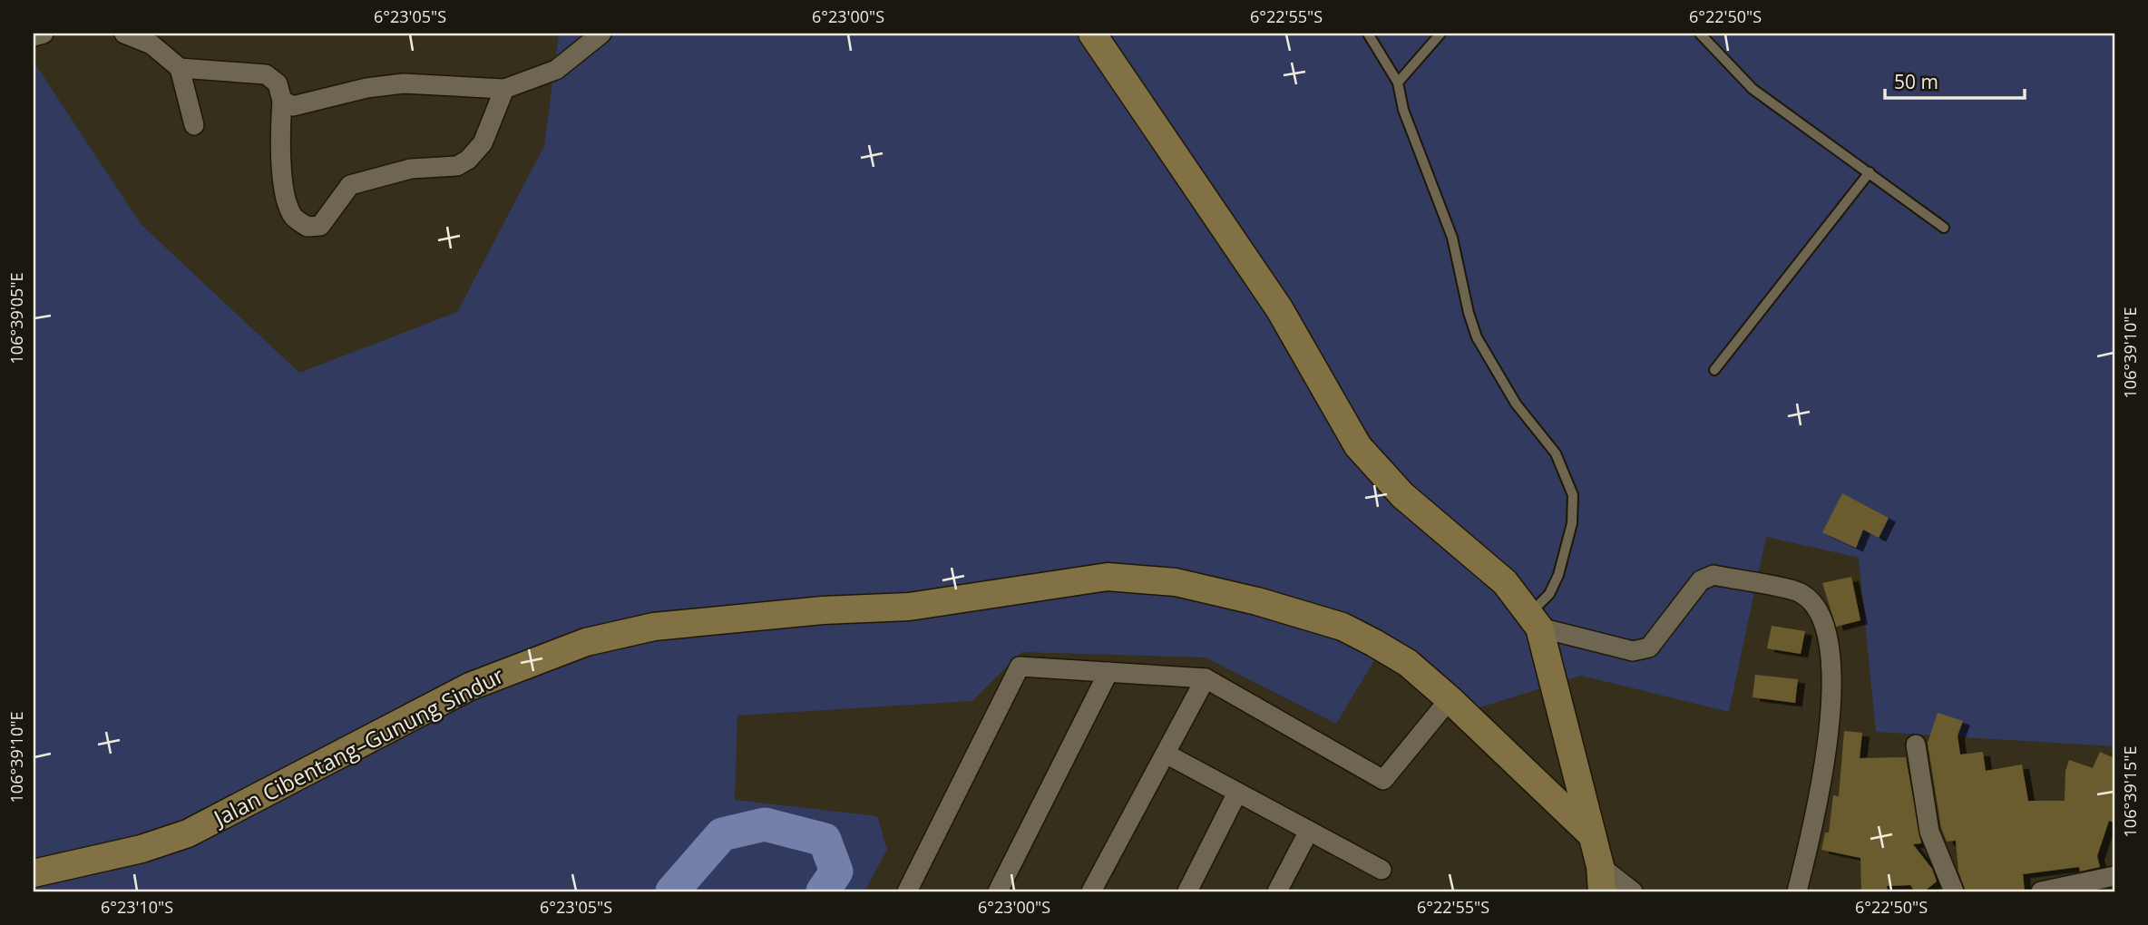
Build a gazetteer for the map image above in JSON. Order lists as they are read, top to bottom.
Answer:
{
  "streets": {
    "street": ["Jalan Cibentang–Gunung Sindur"]
  },
  "scale_bar": "50 m",
  "coordinates": [
    "6°23'05\"S",
    "6°23'00\"S",
    "6°22'55\"S",
    "6°22'50\"S",
    "106°39'05\"E",
    "106°39'10\"E",
    "106°39'15\"E",
    "6°23'10\"S"
  ]
}
